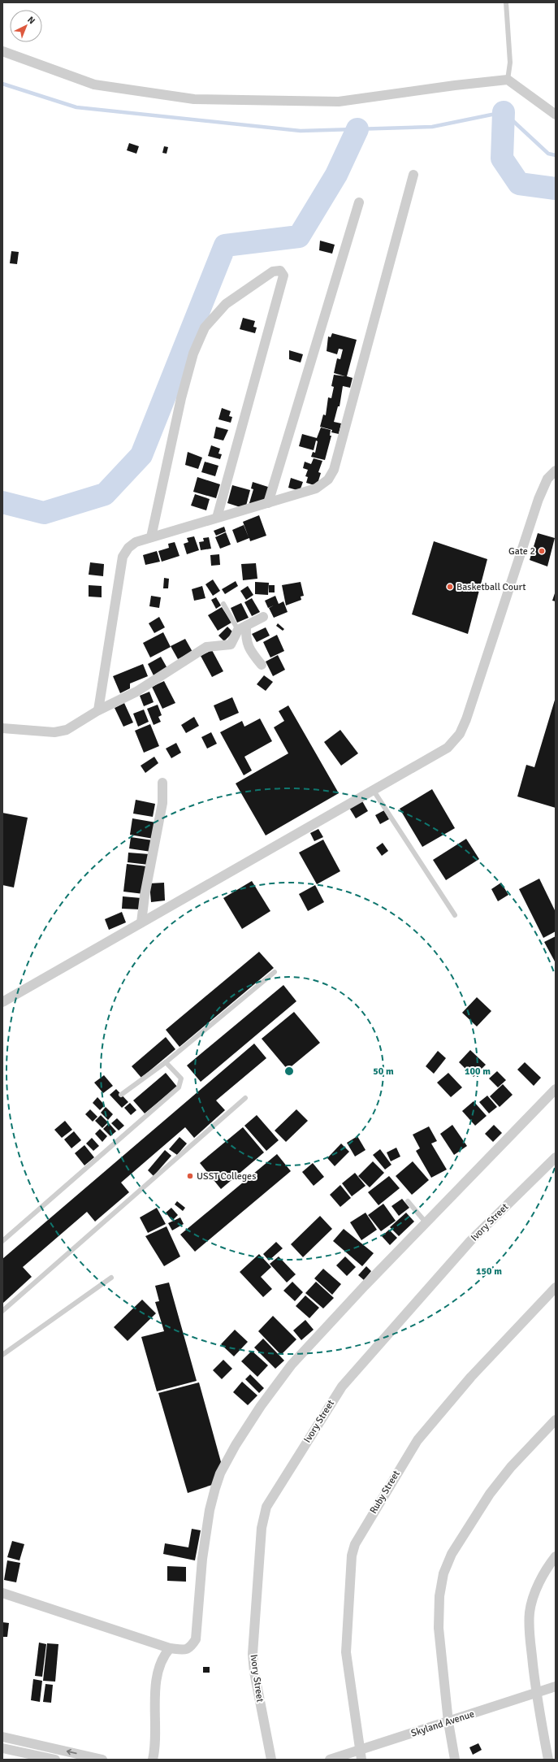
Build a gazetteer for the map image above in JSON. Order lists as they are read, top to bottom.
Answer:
{
  "streets": {
    "street": ["Ivory Street", "Ruby Street", "Skyland Avenue"]
  },
  "crossings": [
    ["Ruby Street", "Skyland Avenue"]
  ],
  "places": ["Gate 2", "Basketball Court", "USST Colleges"],
  "north": "top right",
  "rings": ["50 m", "100 m", "150 m"]
}
